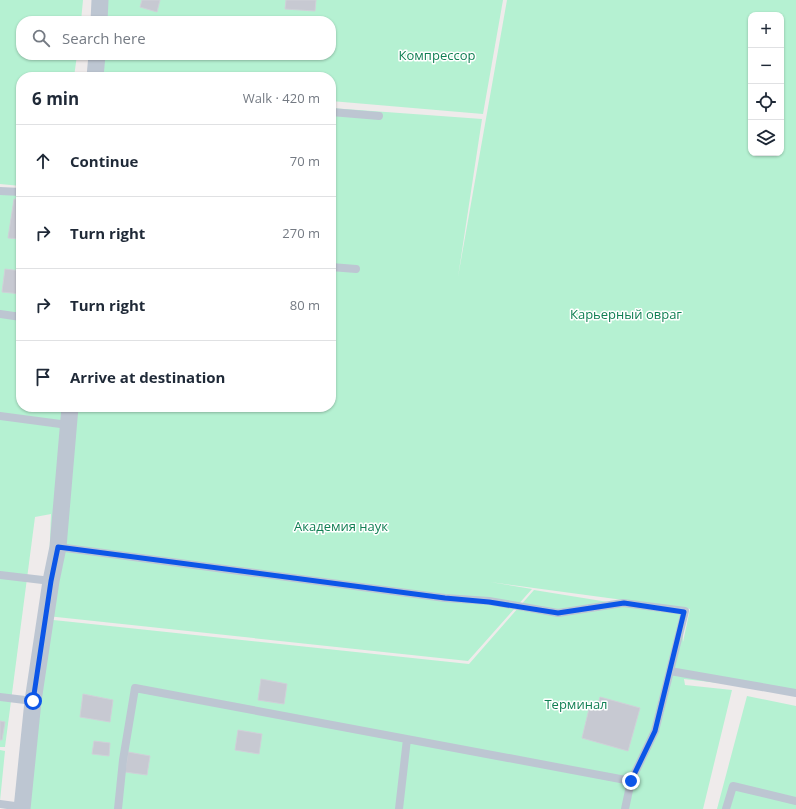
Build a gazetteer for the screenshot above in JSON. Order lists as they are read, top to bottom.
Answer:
{
  "parks": [
    "Компрессор",
    "Карьерный овраг",
    "Академия наук",
    "Терминал"
  ],
  "page": {
    "map_buttons": ["+", "−"],
    "search": "Search here",
    "heading": ["6 min", "Walk · 420 m"],
    "list": [
      ["Continue", "70 m"],
      ["Turn right", "270 m"],
      ["Turn right", "80 m"],
      "Arrive at destination"
    ]
  }
}
